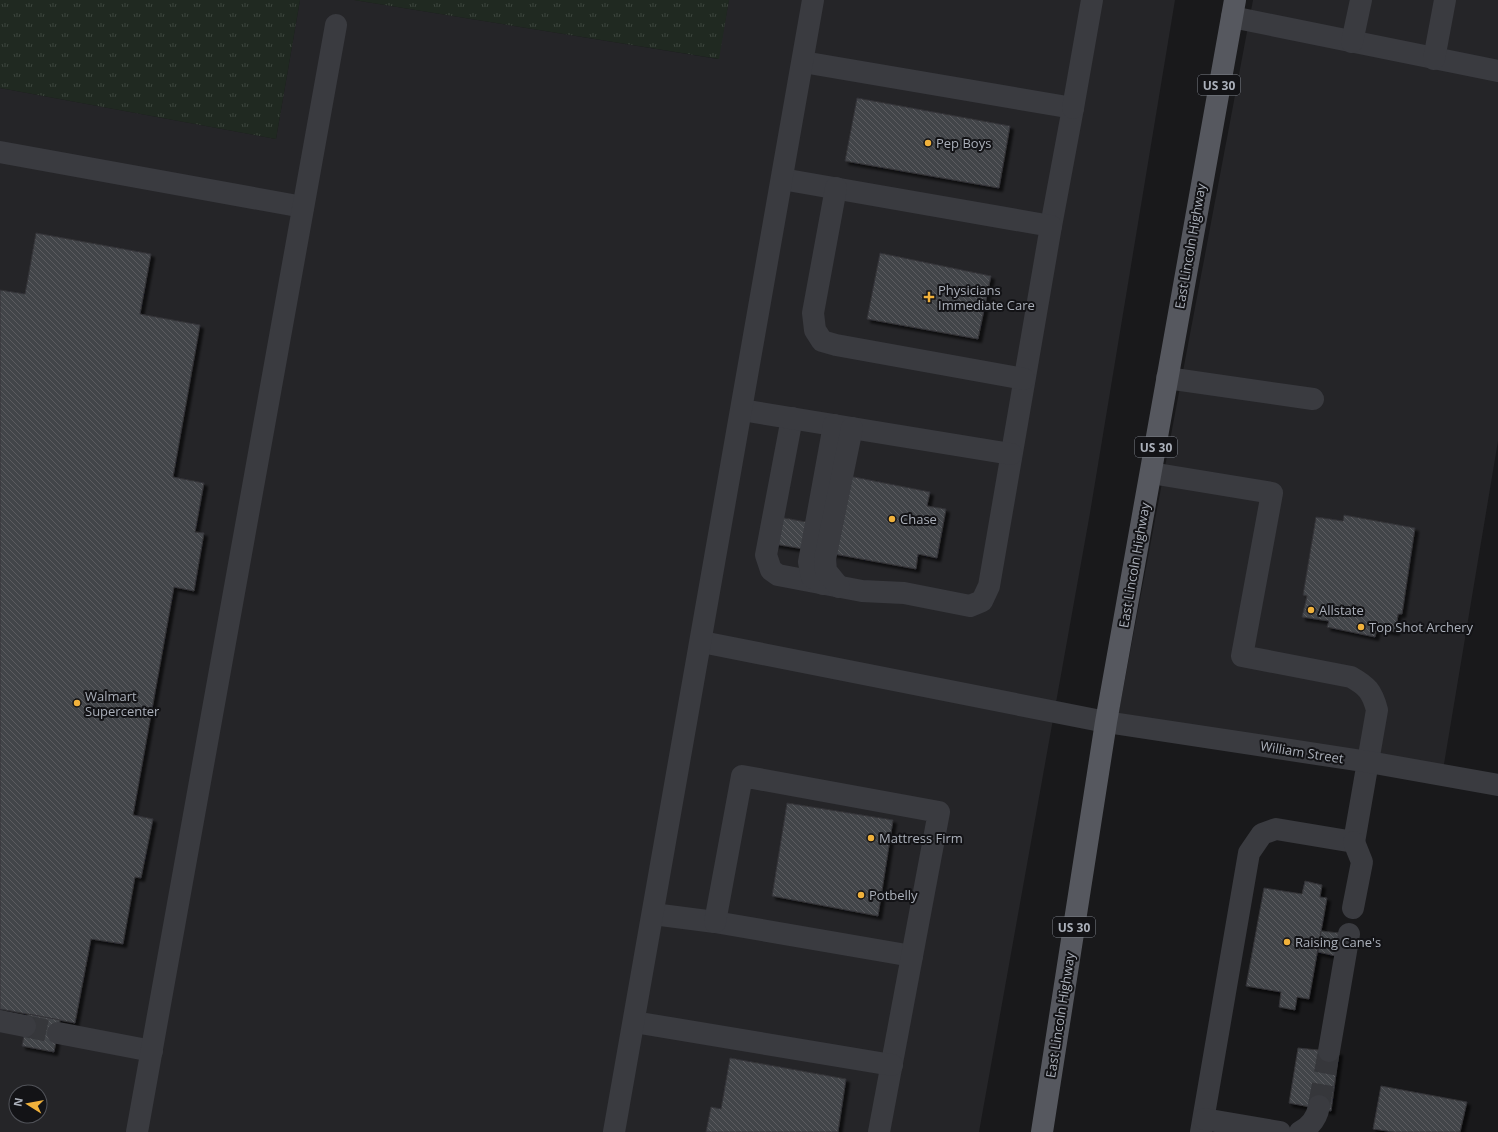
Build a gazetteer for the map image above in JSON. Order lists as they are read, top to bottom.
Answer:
{
  "streets": {
    "main road": ["US 30", "East Lincoln Highway"],
    "street": ["William Street"]
  },
  "crossings": [
    ["East Lincoln Highway", "William Street"]
  ],
  "places": {
    "other": [
      "Pep Boys",
      "Chase",
      "Allstate",
      "Top Shot Archery",
      "Walmart Supercenter",
      "Mattress Firm",
      "Potbelly",
      "Raising Cane's"
    ],
    "health": ["Physicians Immediate Care"]
  },
  "north": "left"
}
